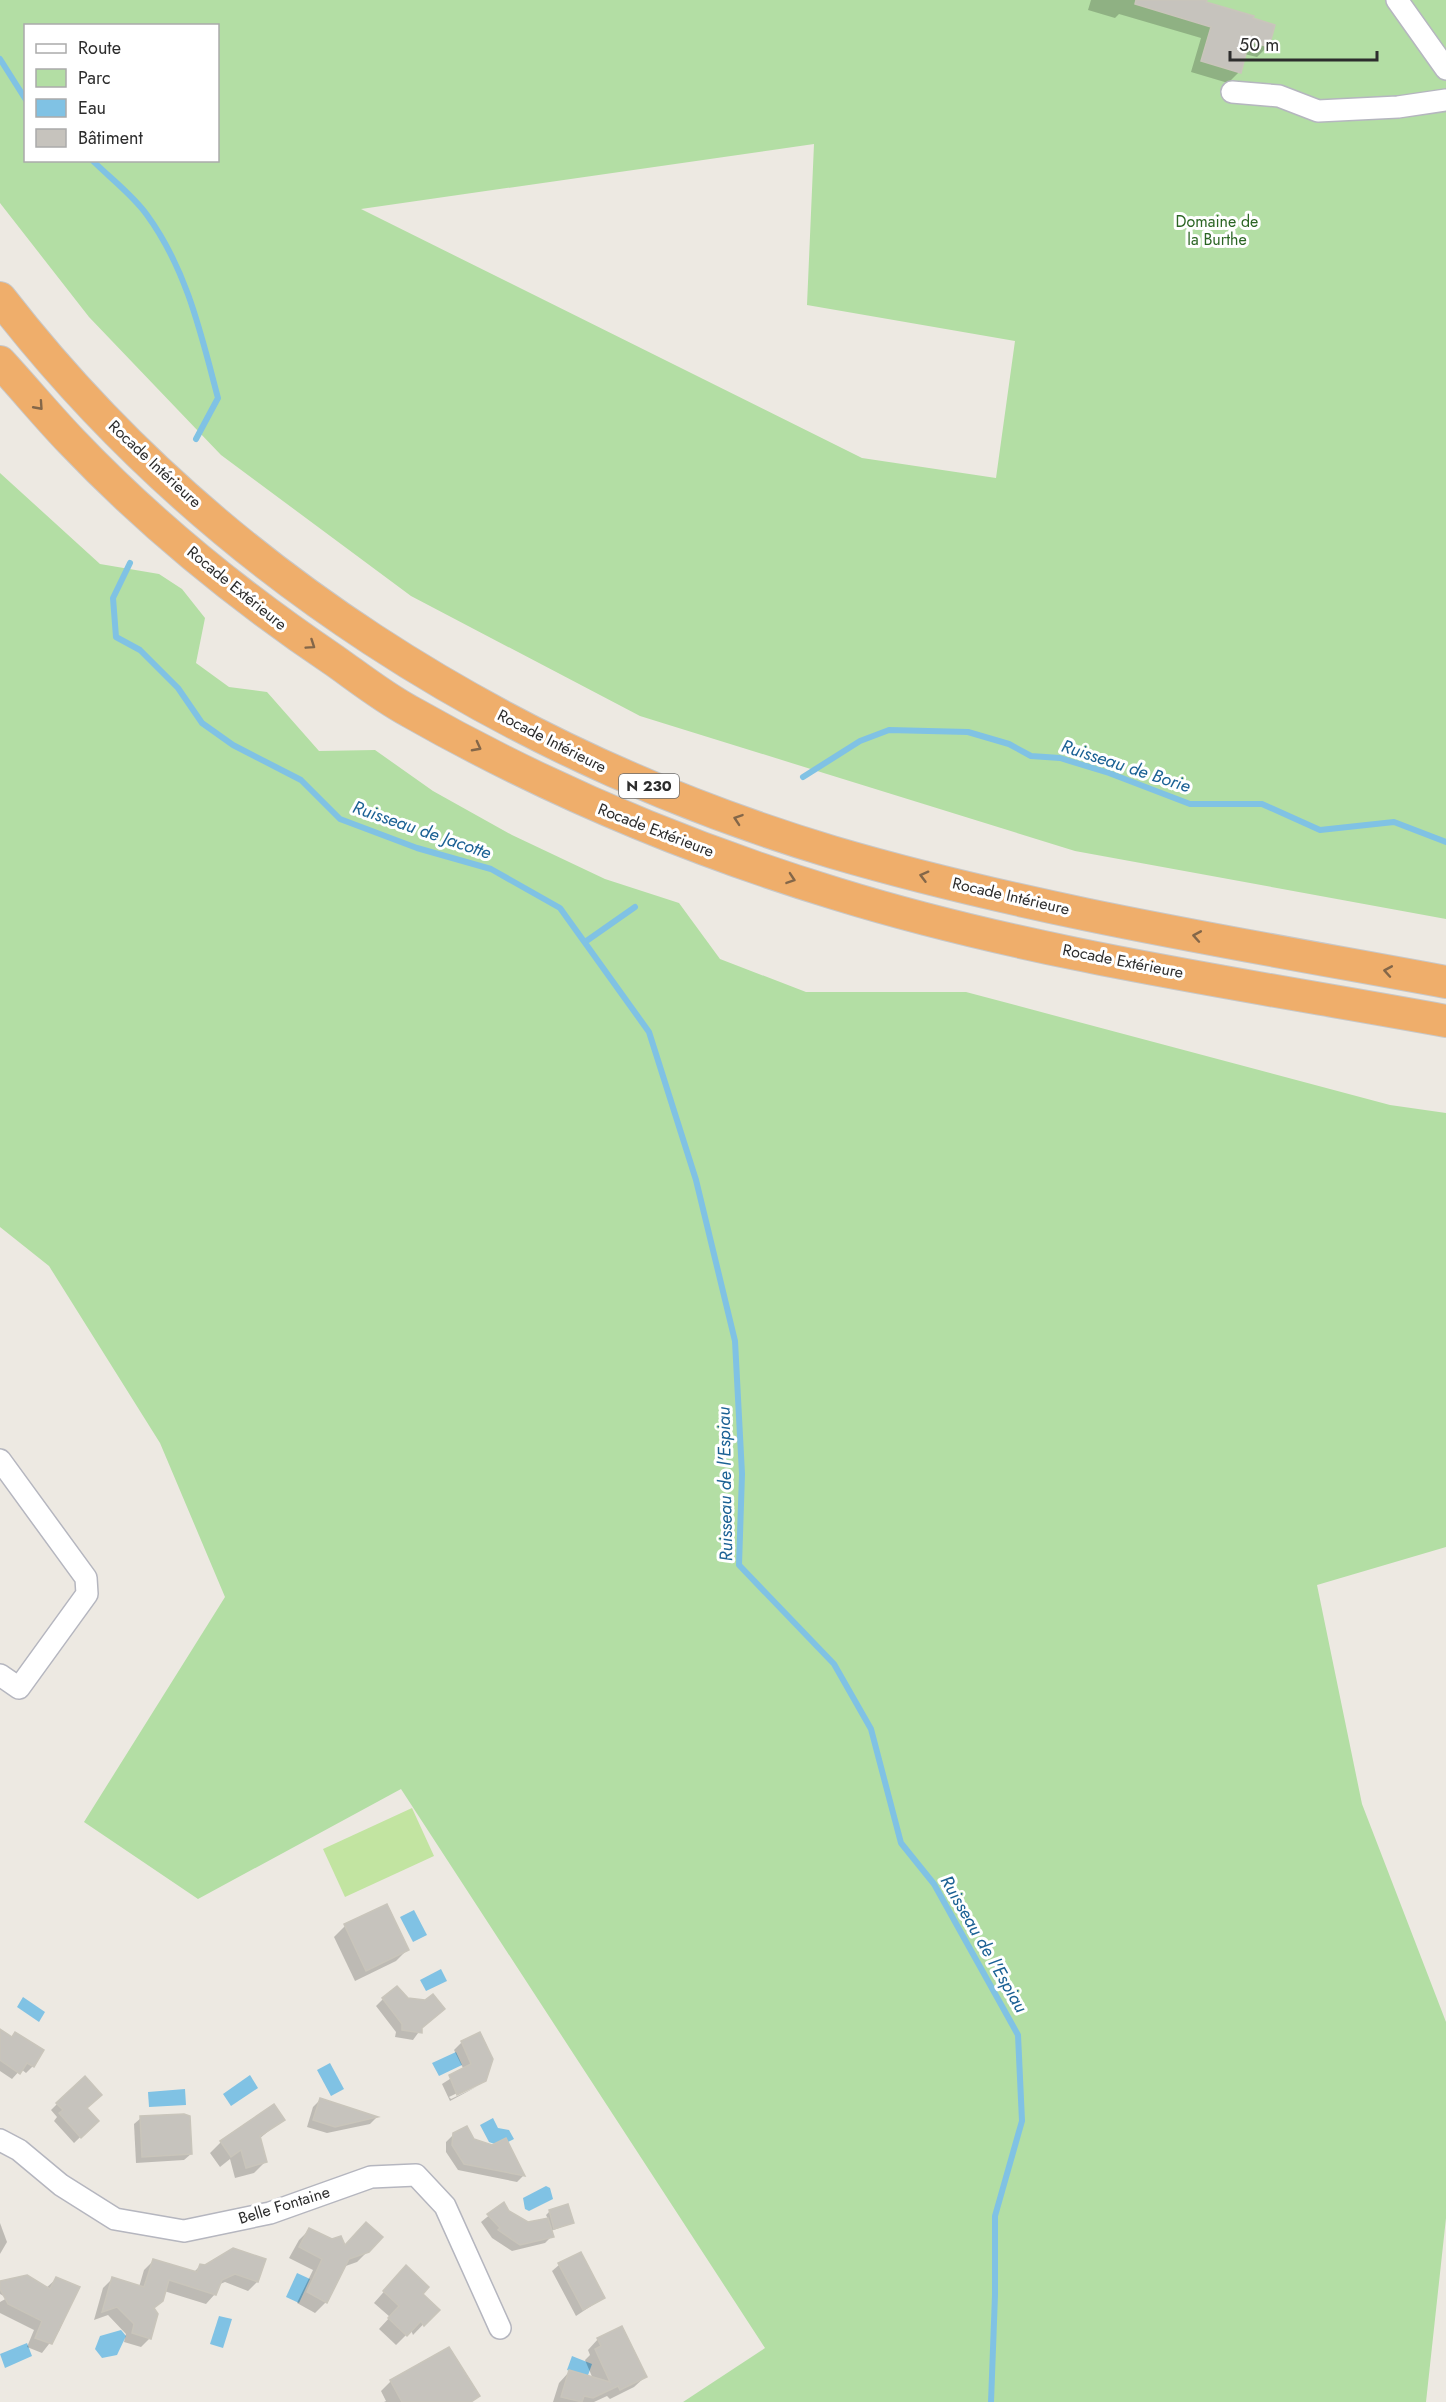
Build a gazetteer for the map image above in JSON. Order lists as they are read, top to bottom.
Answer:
{
  "streets": {
    "highway": ["Rocade Intérieure", "Rocade Extérieure", "N 230"],
    "street": ["Belle Fontaine"]
  },
  "one_way": ["Rocade Intérieure", "Rocade Extérieure"],
  "water": ["Ruisseau de Borie", "Ruisseau de Jacotte", "Ruisseau de l'Espiau"],
  "parks": ["Domaine de la Burthe"],
  "legend": [
    "Route",
    "Parc",
    "Eau",
    "Bâtiment"
  ],
  "scale_bar": "50 m"
}
